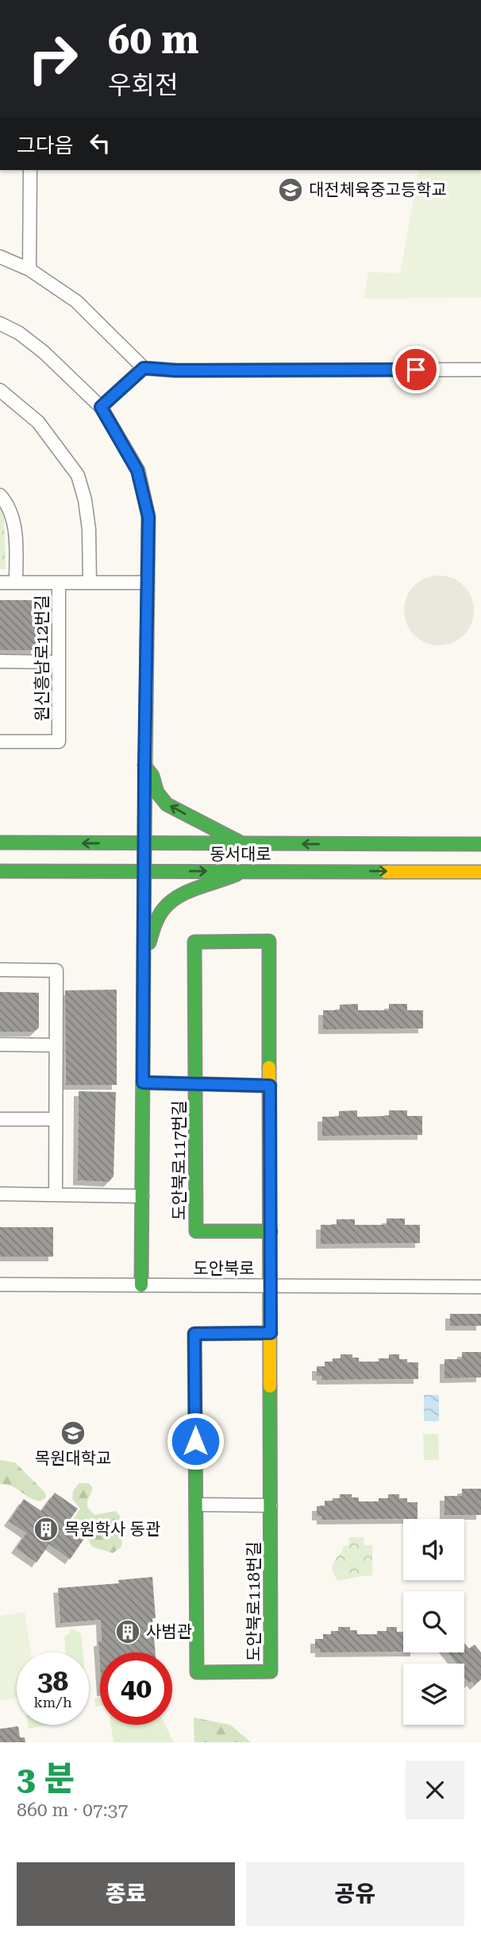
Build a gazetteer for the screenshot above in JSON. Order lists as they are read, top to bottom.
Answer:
{
  "streets": {
    "street": [
      "원신흥남로12번길",
      "동서대로",
      "도안북로117번길",
      "도안북로",
      "도안북로118번길"
    ]
  },
  "crossings": [
    ["도안북로117번길", "도안북로"],
    ["도안북로117번길", "도안북로118번길"],
    ["도안북로", "도안북로118번길"]
  ],
  "places": {
    "school or university": ["대전체육중고등학교", "목원대학교"],
    "building": ["목원학사 동관", "사범관"]
  },
  "page": {
    "turn": ["60 m", "우회전"],
    "then": "그다음",
    "speed": "38 km/h",
    "limit": "40",
    "heading": ["3 분", "860 m · 07:37"],
    "buttons": ["종료", "공유"]
  }
}
